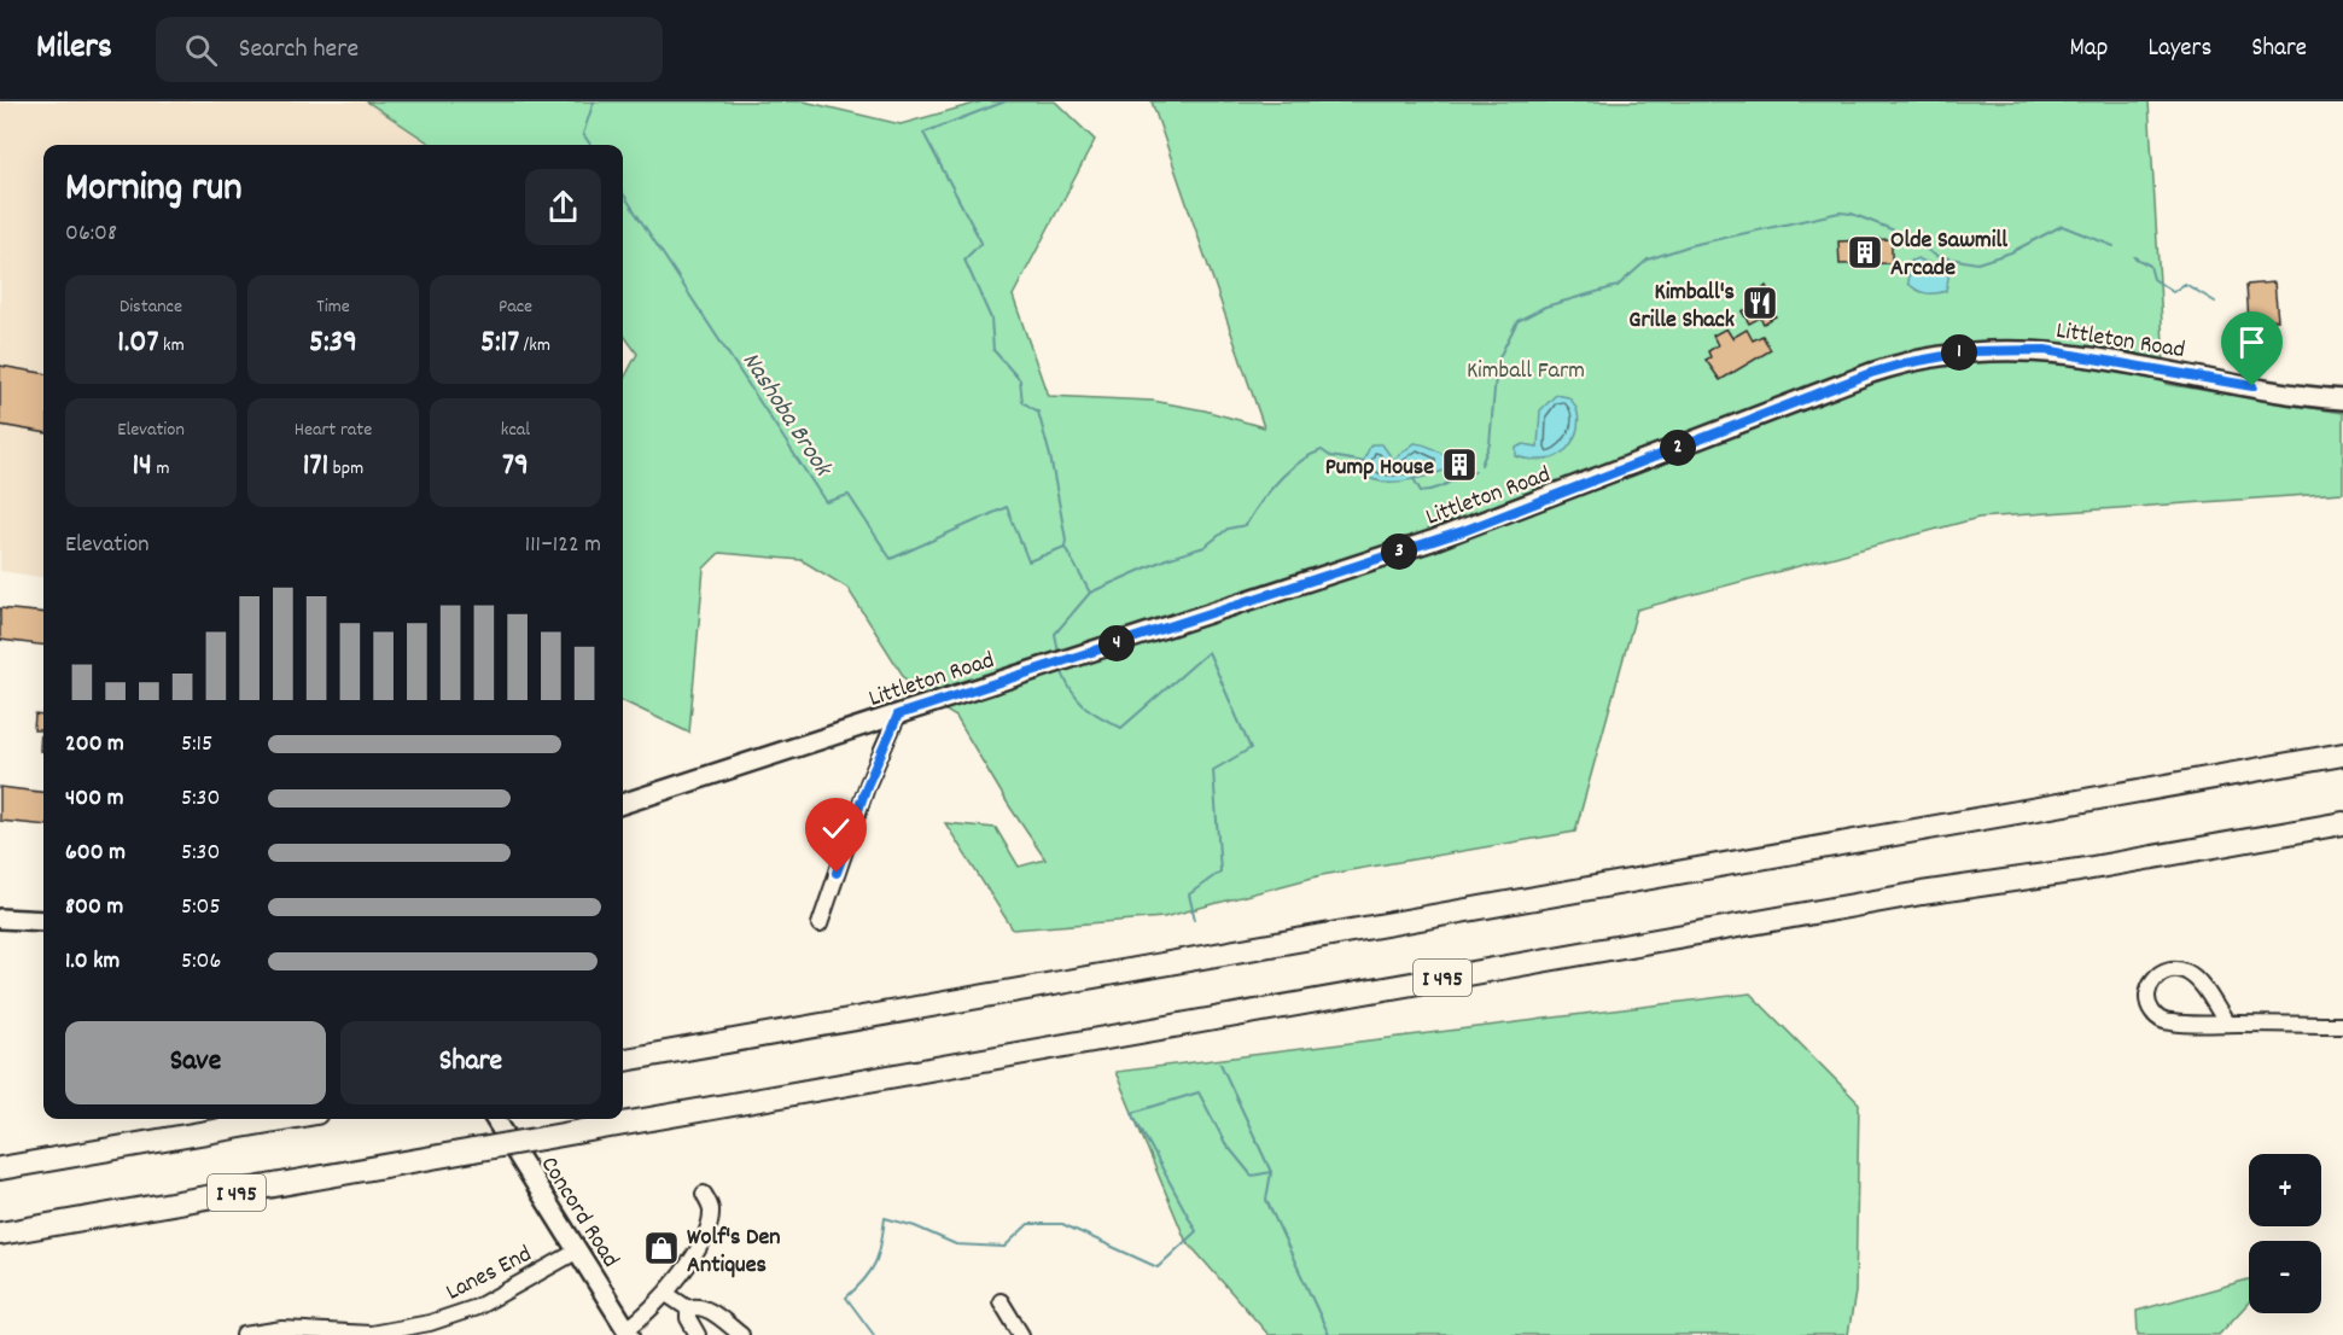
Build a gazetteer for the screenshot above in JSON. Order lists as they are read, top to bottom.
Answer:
{
  "streets": {
    "highway": ["I 495"],
    "main road": ["Littleton Road", "Concord Road"],
    "street": ["Lanes End"]
  },
  "crossings": [
    ["Concord Road", "Lanes End"]
  ],
  "water": ["Nashoba Brook"],
  "parks": ["Kimball Farm"],
  "places": {
    "building": ["Olde Sawmill Arcade", "Pump House"],
    "restaurant": ["Kimball's Grille Shack"],
    "shop": ["Wolf's Den Antiques"]
  },
  "page": {
    "header": "Milers",
    "search": "Search here",
    "nav": ["Map", "Layers", "Share"],
    "heading": ["Morning run", "06:08"],
    "stats": [
      ["Distance", "1.07 km"],
      ["Time", "5:39"],
      ["Pace", "5:17 /km"],
      ["Elevation", "14 m"],
      ["Heart rate", "171 bpm"],
      ["kcal", "79"]
    ],
    "pins": [
      "1",
      "2",
      "3",
      "4"
    ],
    "chart": ["Elevation", "111–122 m"],
    "list": [
      {
        "name": "200 m",
        "note": "5:15"
      },
      {
        "name": "400 m",
        "note": "5:30"
      },
      {
        "name": "600 m",
        "note": "5:30"
      },
      {
        "name": "800 m",
        "note": "5:05"
      },
      {
        "name": "1.0 km",
        "note": "5:06"
      }
    ],
    "buttons": ["Save", "Share"],
    "map_buttons": ["+", "−"]
  }
}
